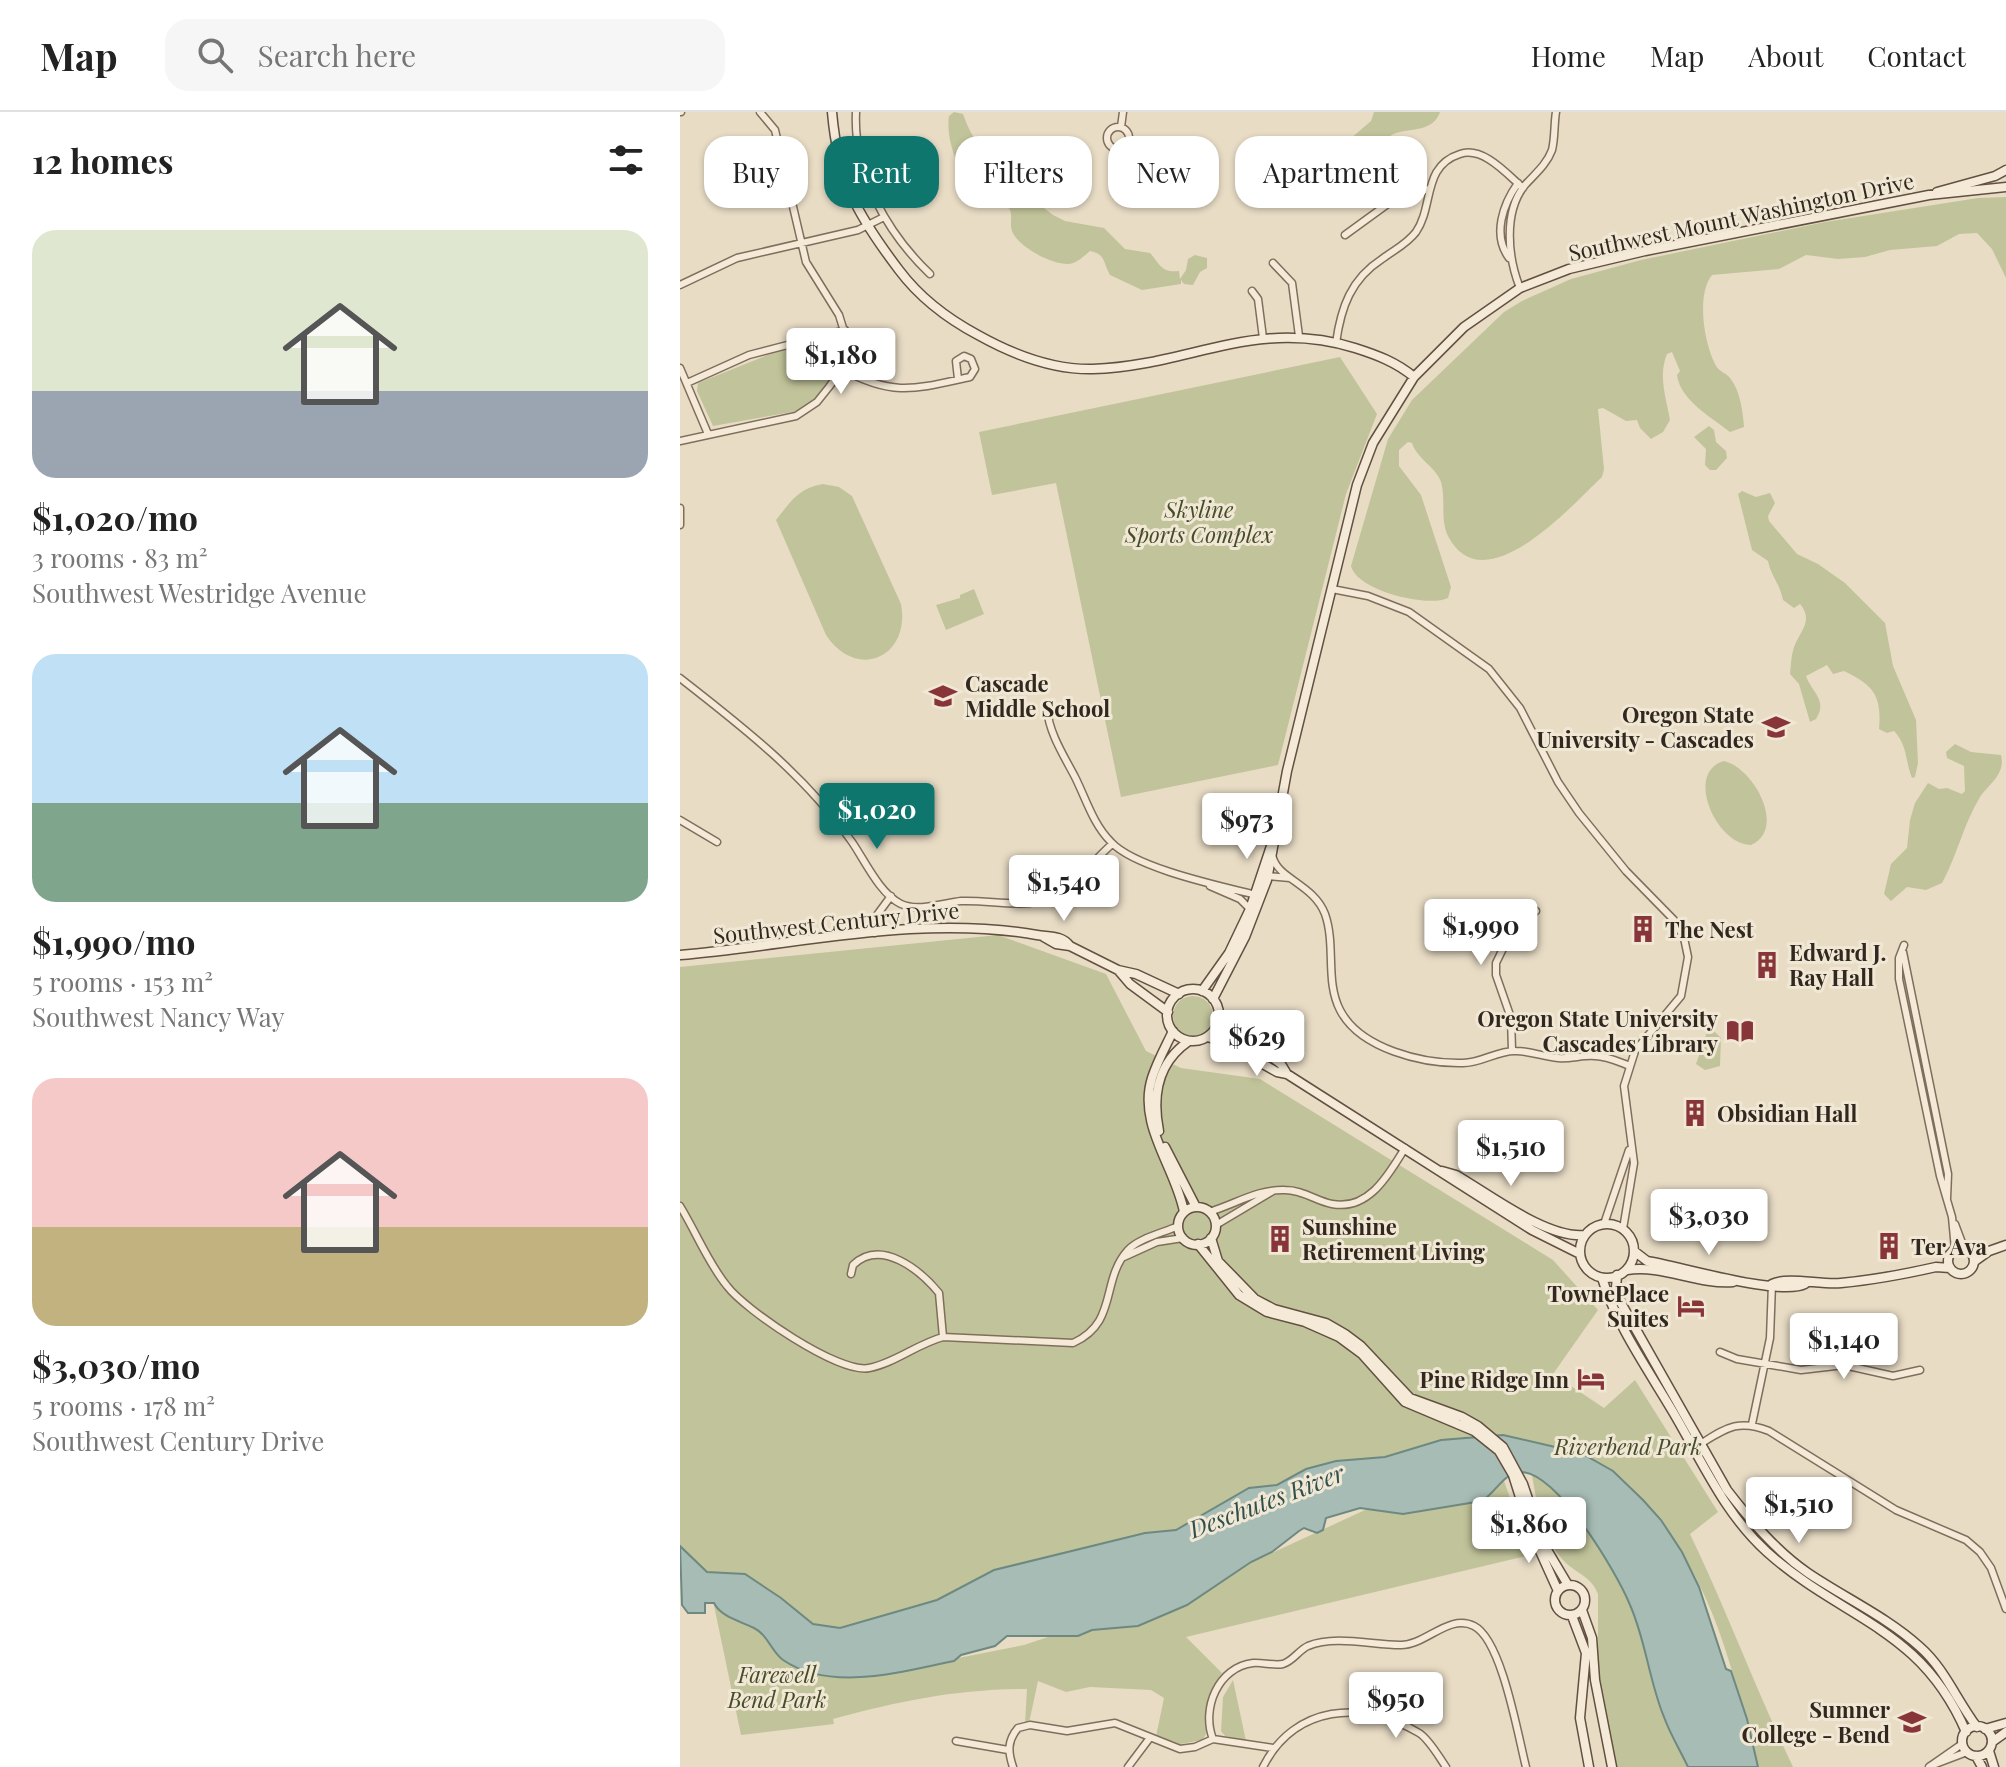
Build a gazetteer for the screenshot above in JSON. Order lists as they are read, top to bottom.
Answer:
{
  "streets": {
    "main road": ["Southwest Mount Washington Drive", "Southwest Century Drive"]
  },
  "crossings": [
    ["Southwest Mount Washington Drive", "Southwest Century Drive"]
  ],
  "water": ["Deschutes River"],
  "parks": ["Skyline Sports Complex", "Riverbend Park", "Farewell Bend Park"],
  "places": {
    "school or university": ["Cascade Middle School", "Oregon State University - Cascades", "Sumner College - Bend"],
    "building": [
      "The Nest",
      "Edward J. Ray Hall",
      "Obsidian Hall",
      "Sunshine Retirement Living",
      "Ter Ava"
    ],
    "library": ["Oregon State University Cascades Library"],
    "hotel": ["TownePlace Suites", "Pine Ridge Inn"]
  },
  "page": {
    "header": "Map",
    "search": "Search here",
    "nav": [
      "Home",
      "Map",
      "About",
      "Contact"
    ],
    "heading": "12 homes",
    "chip": [
      "Buy",
      "Rent",
      "Filters",
      "New",
      "Apartment"
    ],
    "list": [
      {
        "name": "$1,020/mo",
        "note": "3 rooms · 83 m² · Southwest Westridge Avenue"
      },
      {
        "name": "$1,990/mo",
        "note": "5 rooms · 153 m² · Southwest Nancy Way"
      },
      {
        "name": "$3,030/mo",
        "note": "5 rooms · 178 m² · Southwest Century Drive"
      }
    ],
    "price": [
      "$1,180",
      "$1,020",
      "$973",
      "$1,540",
      "$1,990",
      "$629",
      "$1,510",
      "$3,030",
      "$1,140",
      "$1,510",
      "$1,860",
      "$950"
    ]
  }
}
